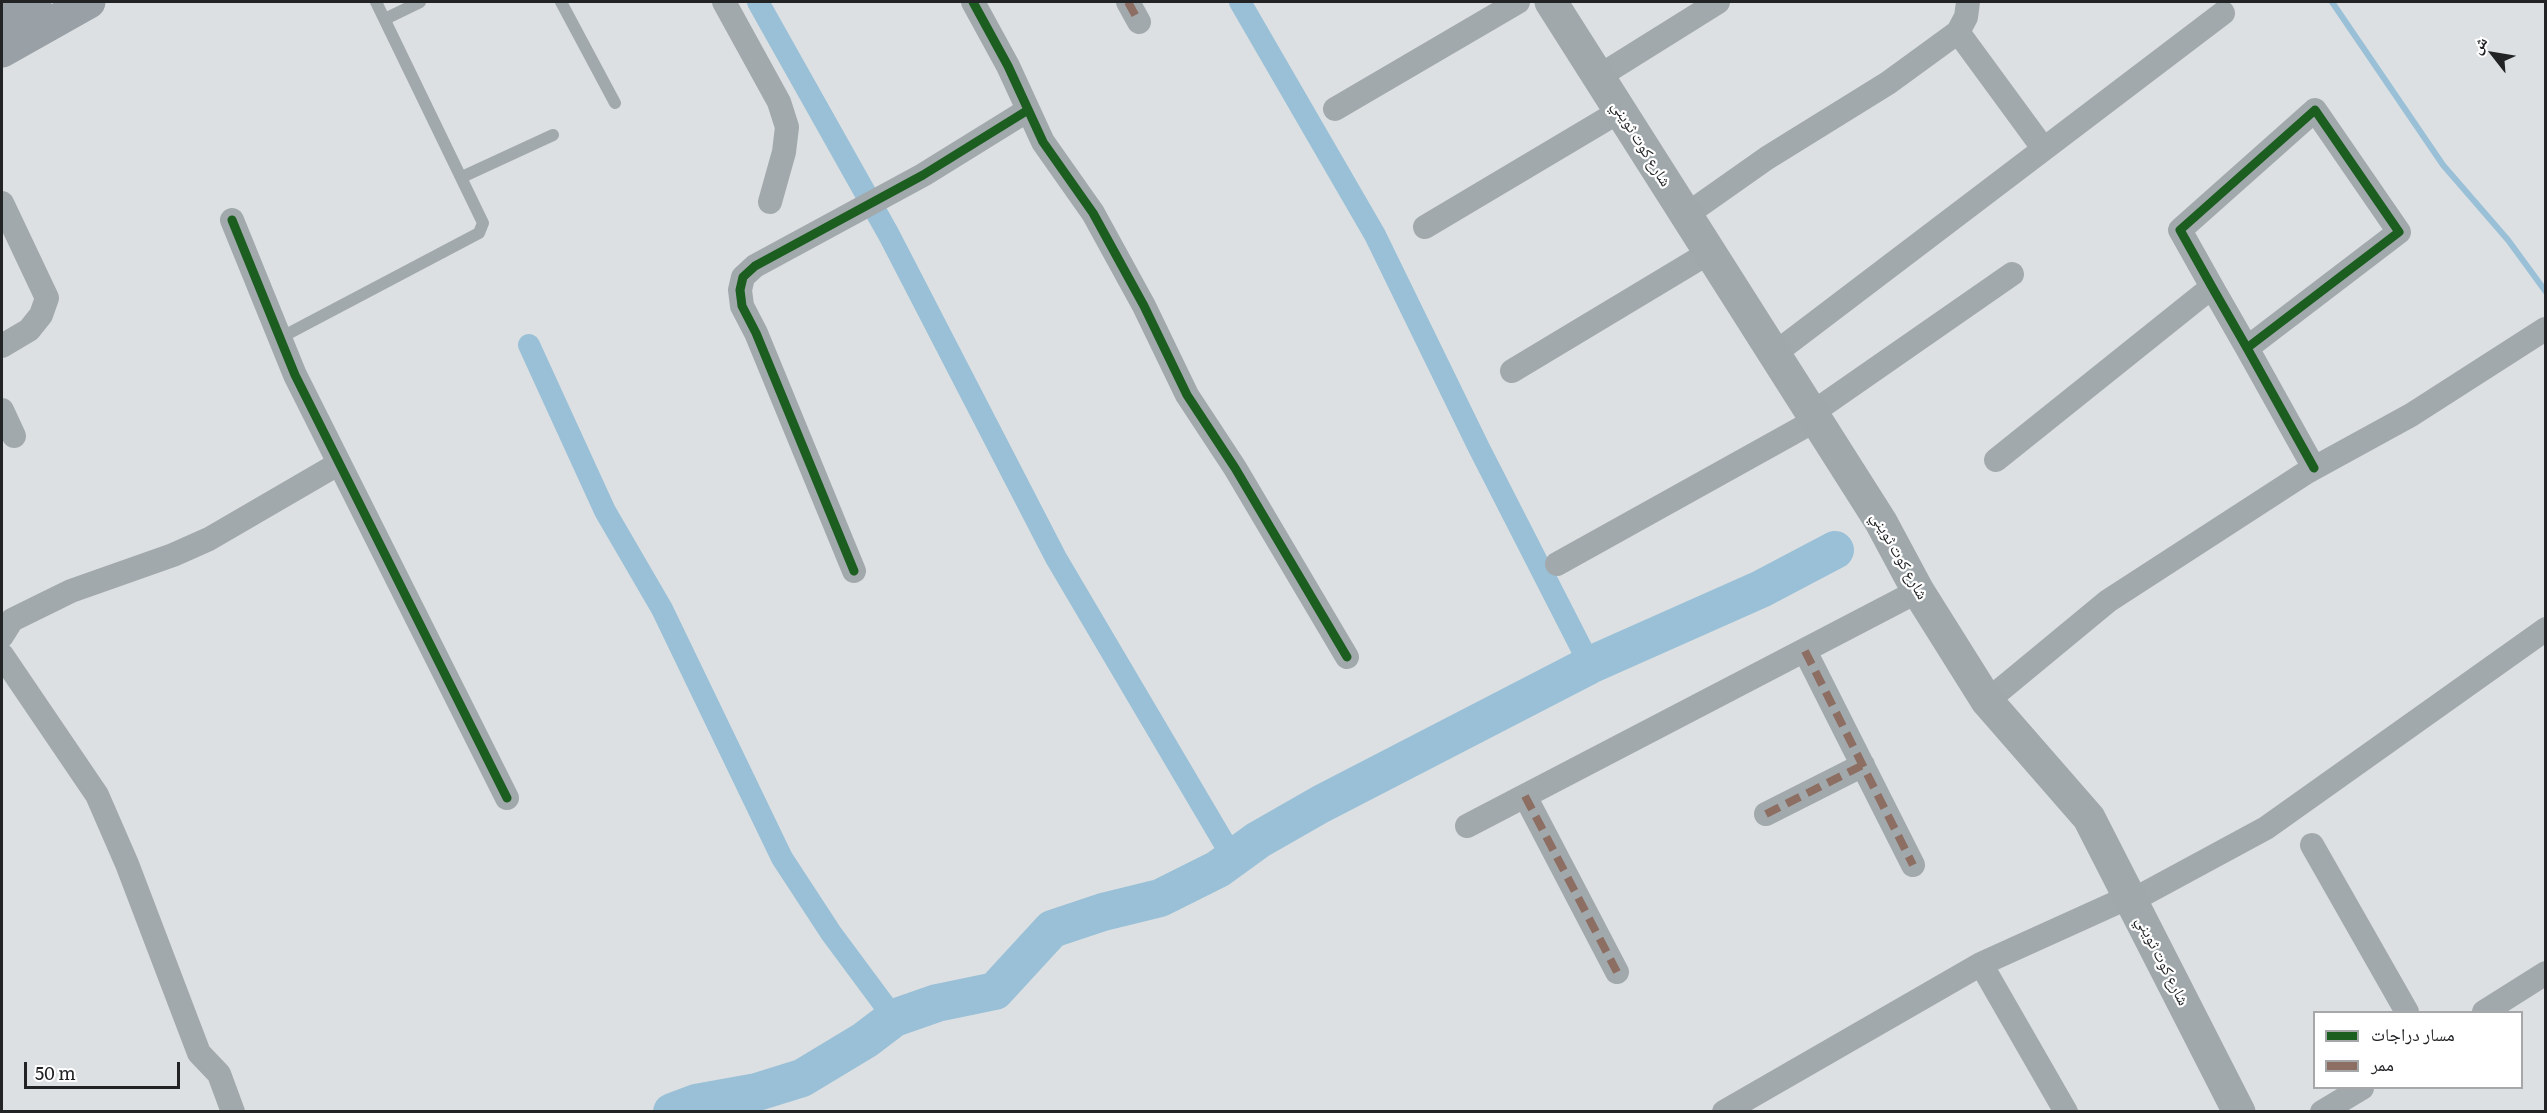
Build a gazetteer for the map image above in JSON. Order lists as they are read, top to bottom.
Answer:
{
  "streets": {
    "main road": ["شارع كوت ثويني"]
  },
  "legend": ["مسار دراجات", "ممر"],
  "scale_bar": "50 m",
  "north": "top left"
}
